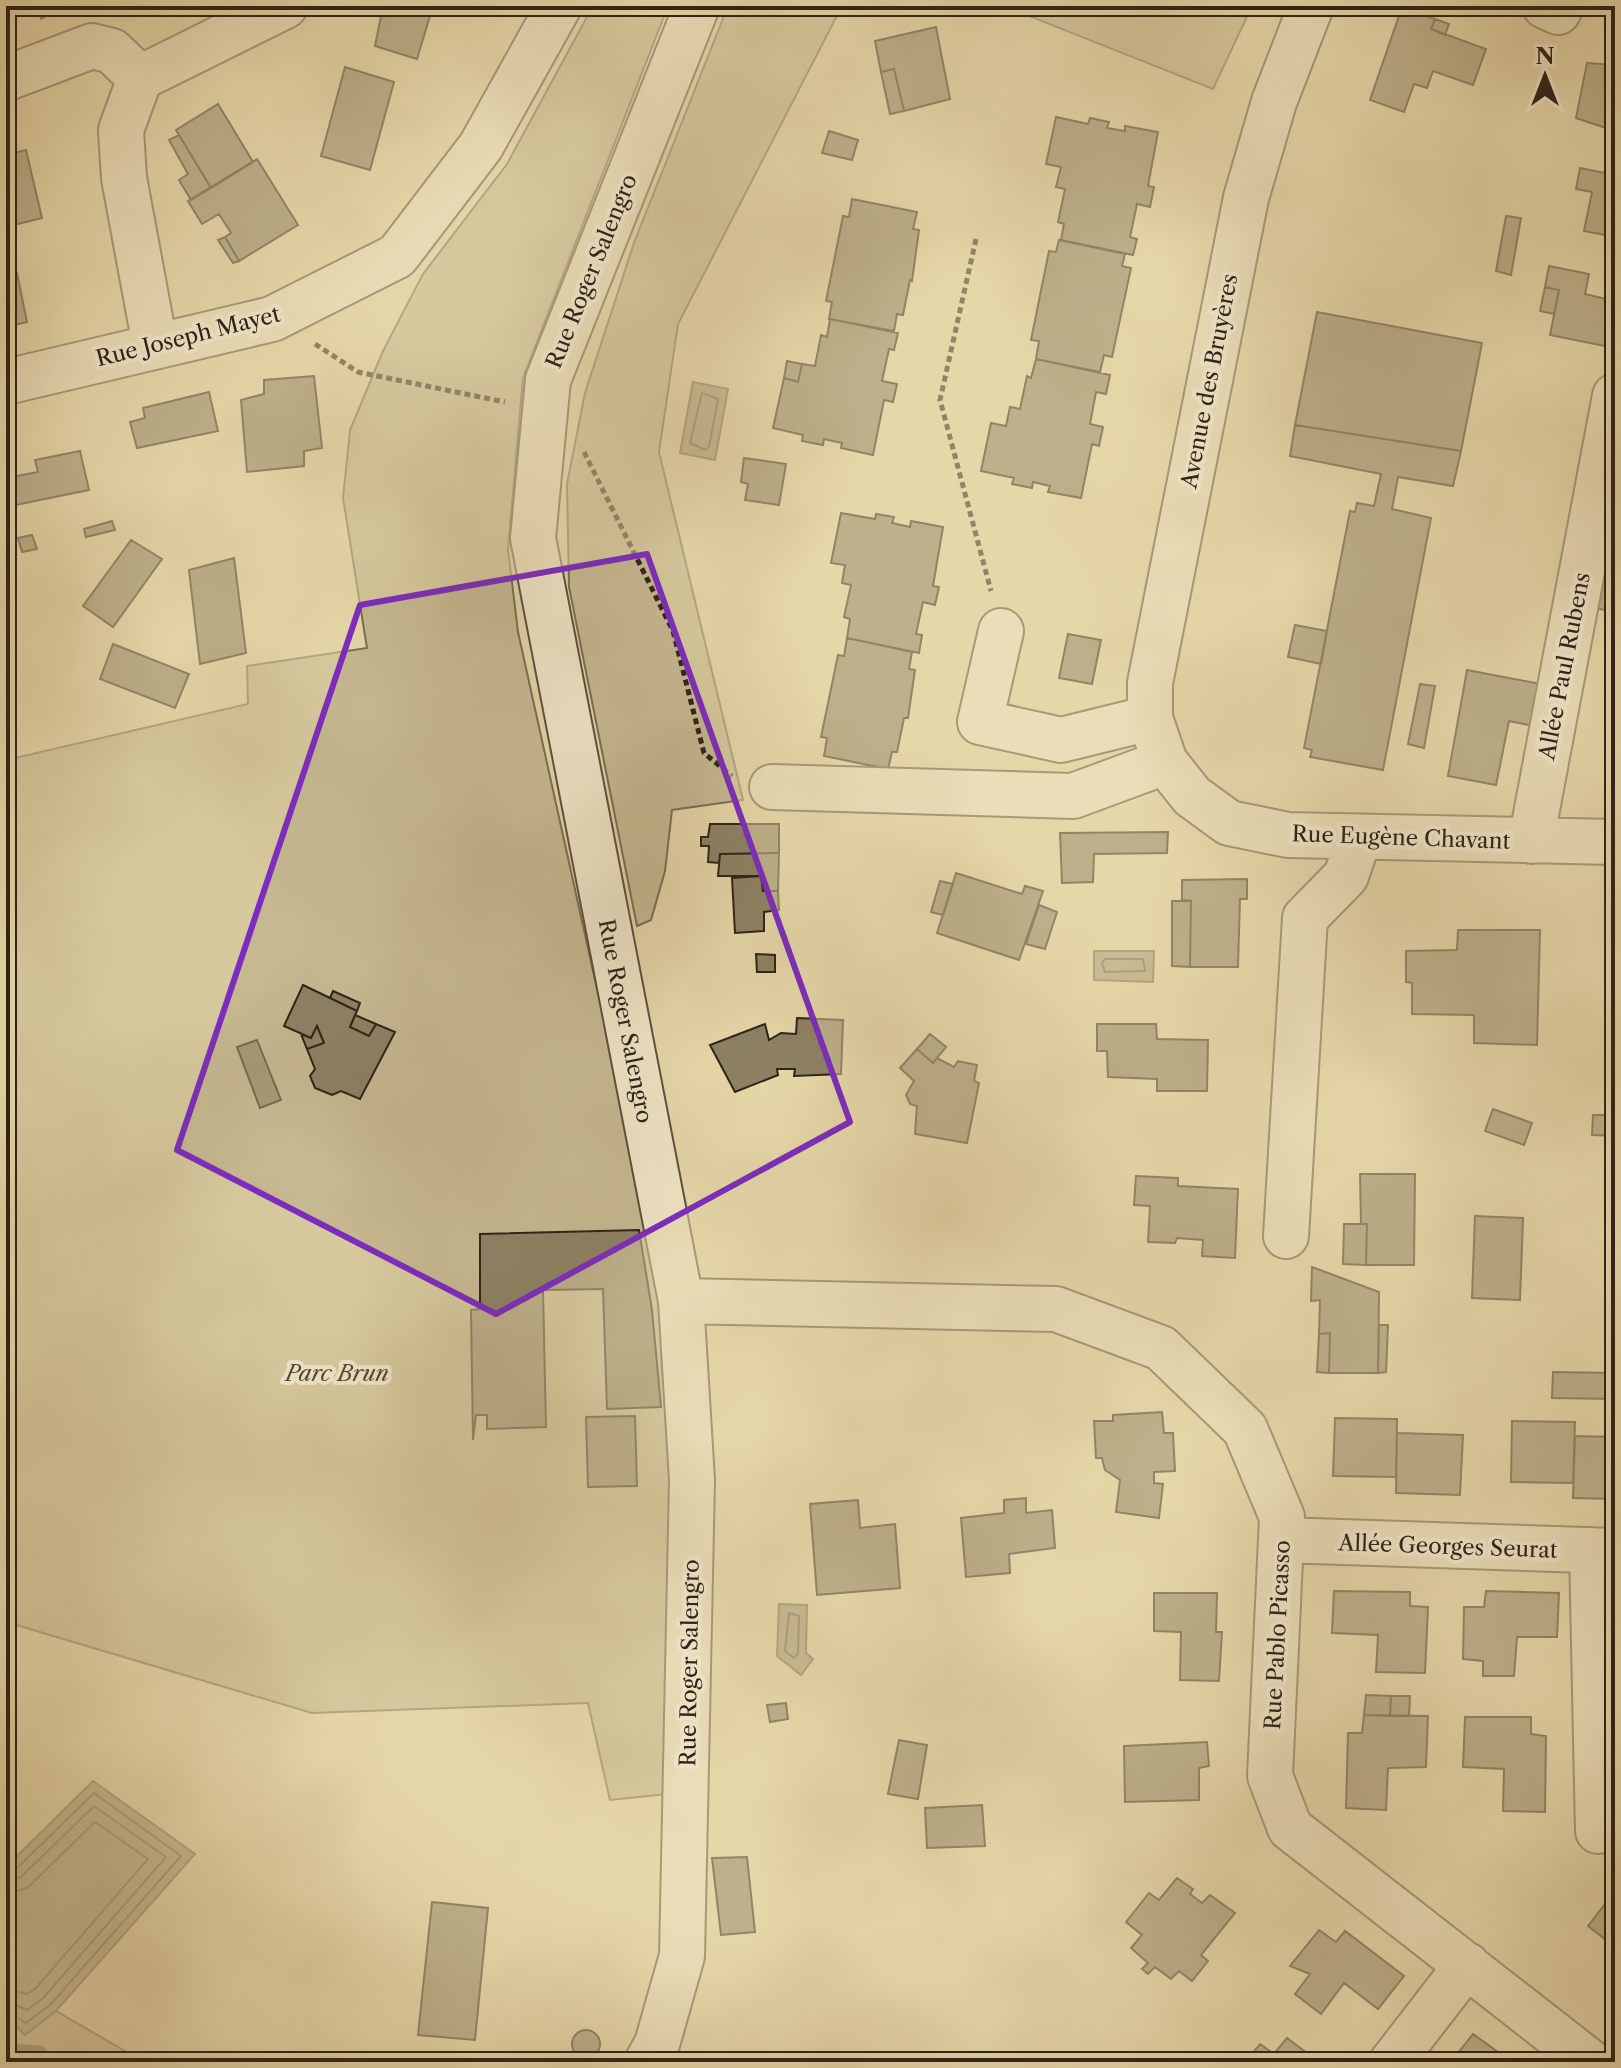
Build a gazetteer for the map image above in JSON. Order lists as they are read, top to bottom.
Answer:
{
  "streets": {
    "street": [
      "Rue Roger Salengro",
      "Rue Joseph Mayet",
      "Avenue des Bruyères",
      "Allée Paul Rubens",
      "Rue Eugène Chavant",
      "Allée Georges Seurat",
      "Rue Pablo Picasso"
    ]
  },
  "crossings": [
    ["Rue Roger Salengro", "Rue Pablo Picasso"],
    ["Avenue des Bruyères", "Rue Eugène Chavant"],
    ["Allée Paul Rubens", "Rue Eugène Chavant"],
    ["Allée Georges Seurat", "Rue Pablo Picasso"]
  ],
  "parks": ["Parc Brun"],
  "north": "top"
}
